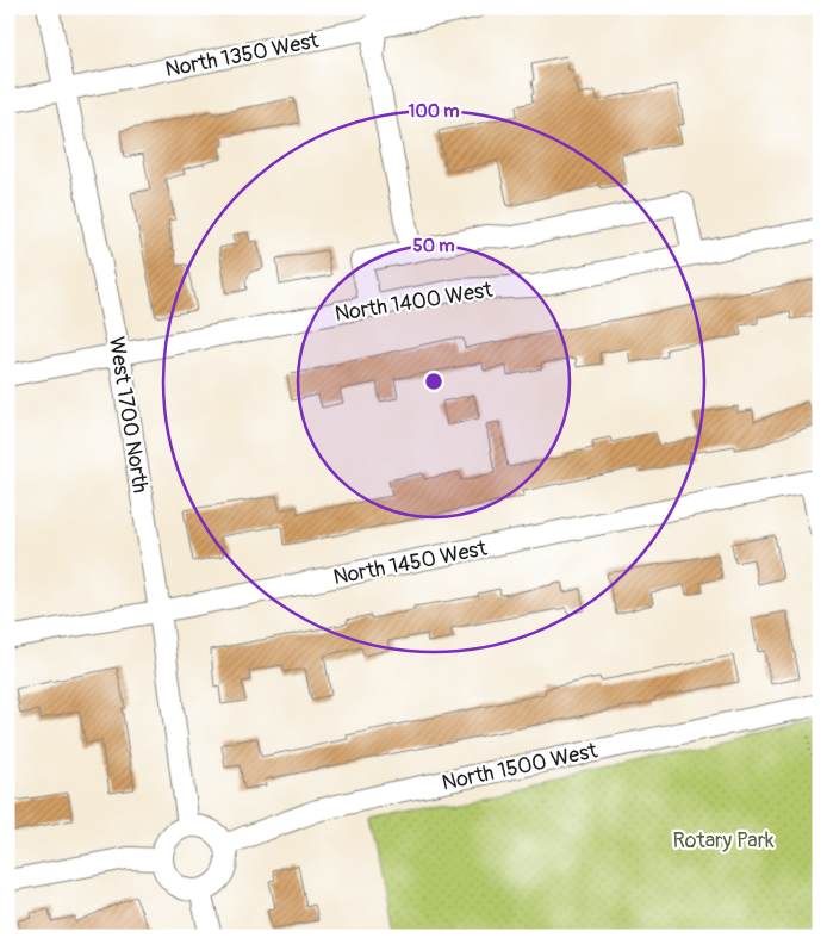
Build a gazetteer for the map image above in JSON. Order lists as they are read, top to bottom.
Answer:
{
  "streets": {
    "street": [
      "North 1350 West",
      "North 1400 West",
      "West 1700 North",
      "North 1450 West",
      "North 1500 West"
    ]
  },
  "crossings": [
    ["North 1350 West", "West 1700 North"],
    ["North 1400 West", "West 1700 North"],
    ["West 1700 North", "North 1450 West"],
    ["West 1700 North", "North 1500 West"]
  ],
  "parks": ["Rotary Park"],
  "rings": ["100 m", "50 m"]
}
